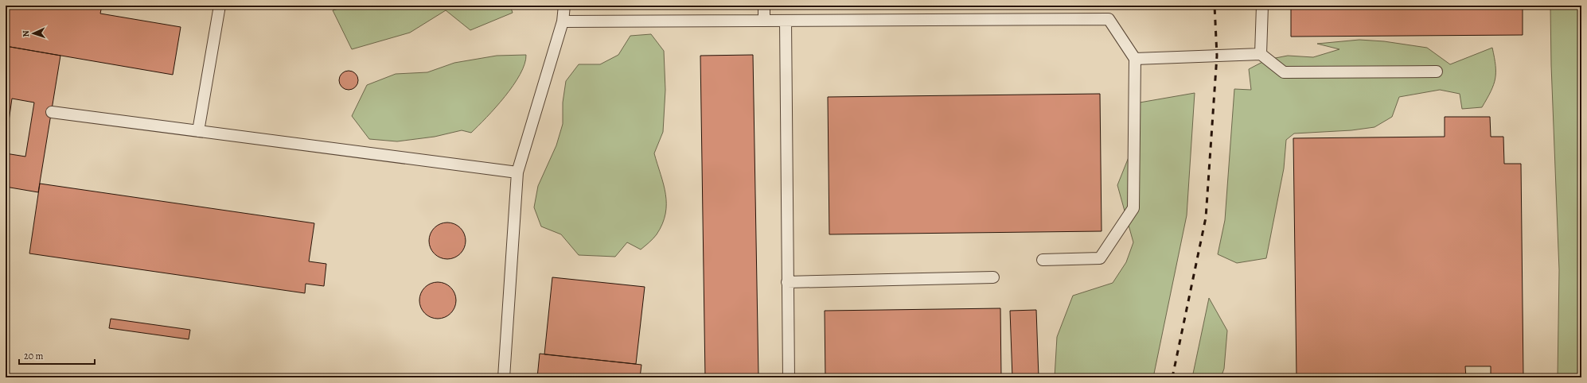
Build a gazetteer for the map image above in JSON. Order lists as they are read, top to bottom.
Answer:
{
  "scale_bar": "20 m",
  "north": "left"
}
